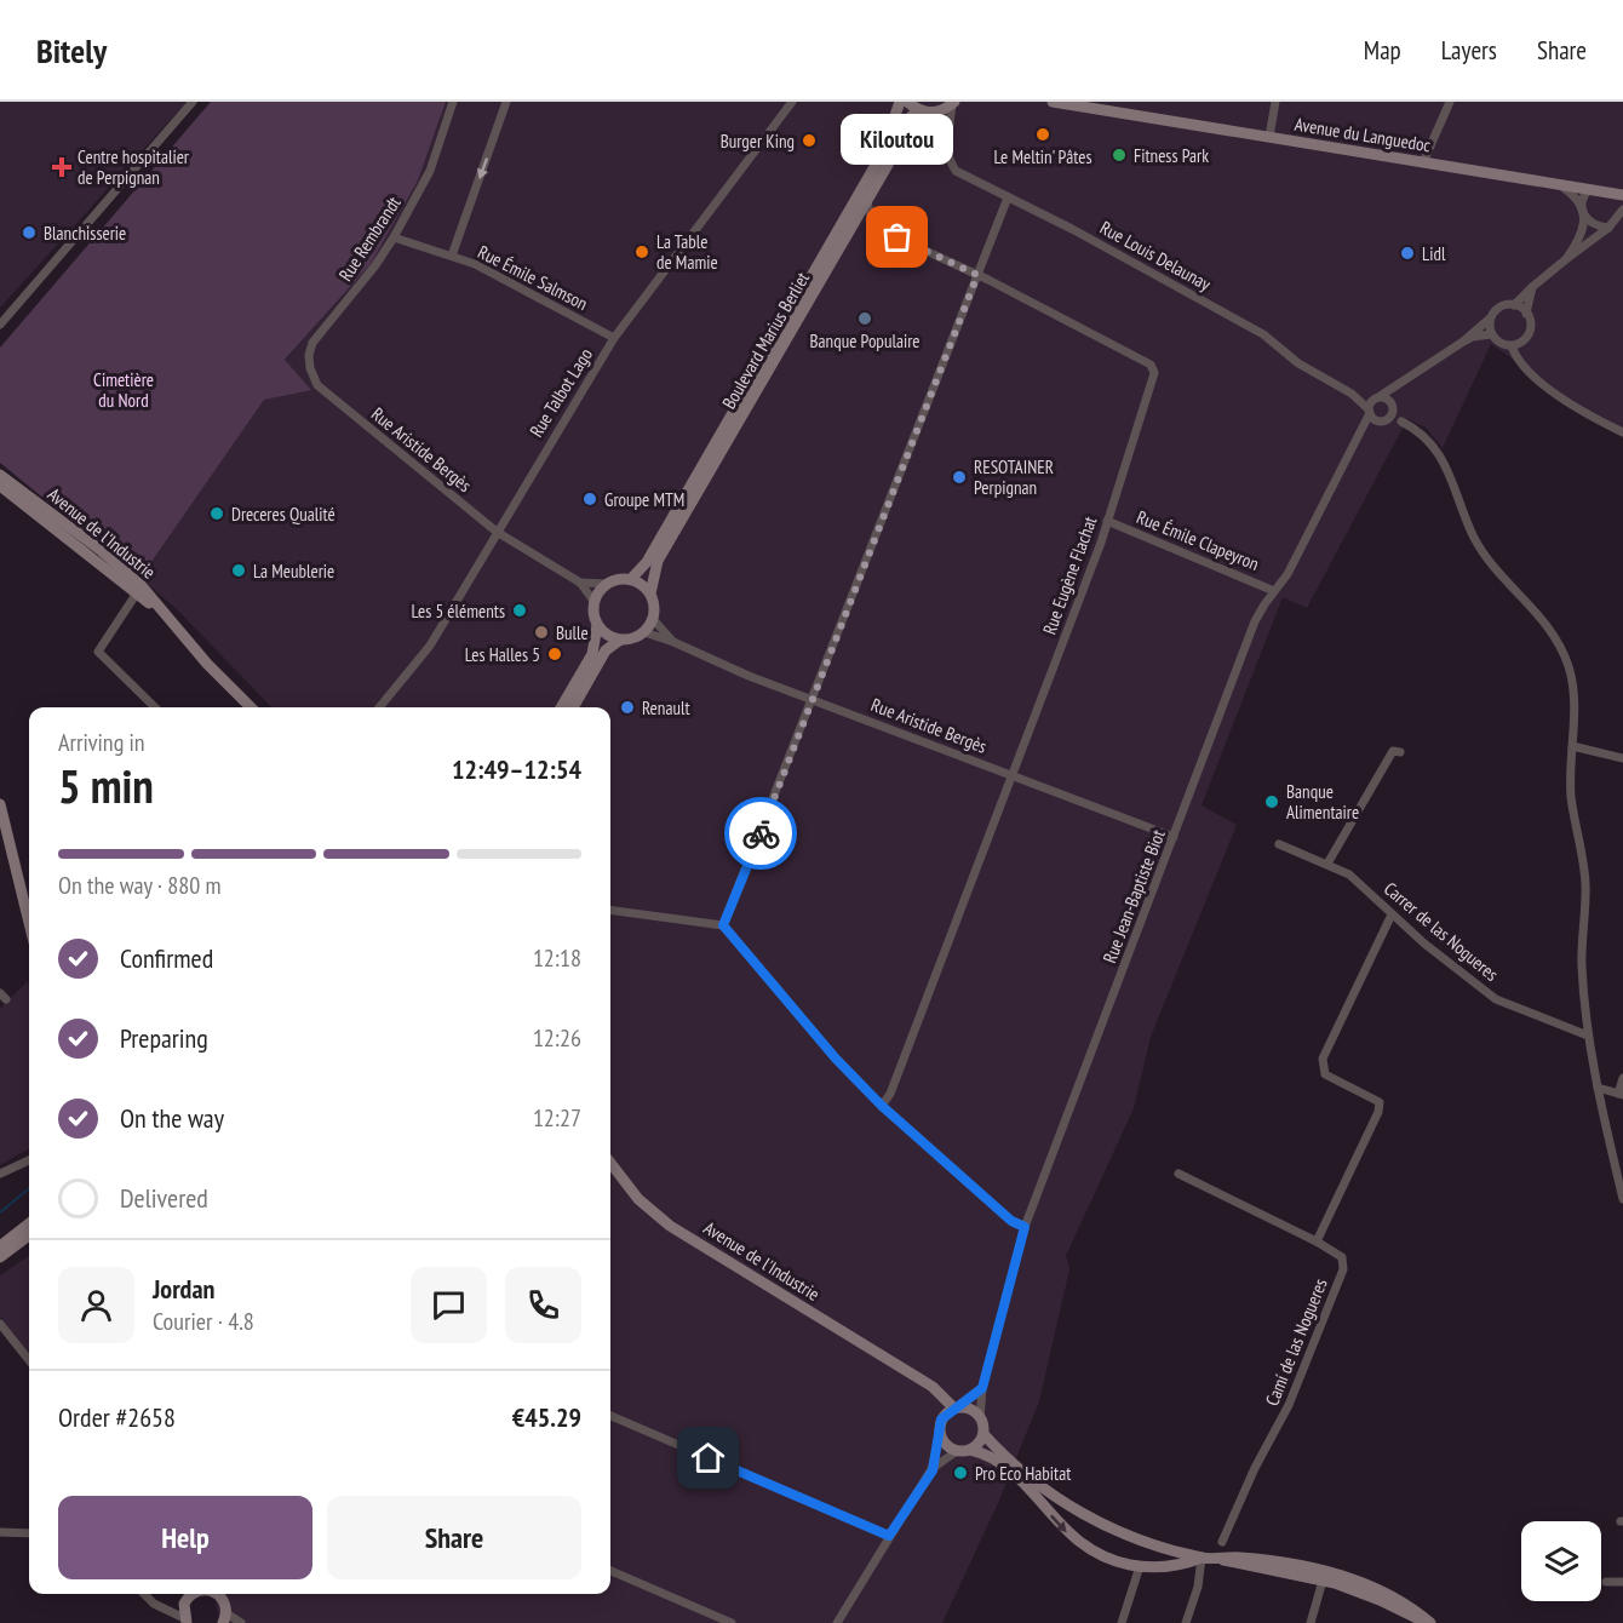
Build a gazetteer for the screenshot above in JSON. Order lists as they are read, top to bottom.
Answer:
{
  "streets": {
    "main road": ["Avenue du Languedoc", "Boulevard Marius Berliet", "Avenue de l'Industrie"],
    "street": [
      "Rue Rembrandt",
      "Rue Louis Delaunay",
      "Rue Émile Salmson",
      "Rue Talbot Lago",
      "Rue Aristide Bergès",
      "Rue Émile Clapeyron",
      "Rue Eugène Flachat",
      "Rue Jean-Baptiste Biot",
      "Carrer de las Nogueres",
      "Camí de las Nogueres"
    ]
  },
  "crossings": [
    ["Rue Rembrandt", "Rue Émile Salmson"],
    ["Rue Rembrandt", "Rue Aristide Bergès"],
    ["Rue Louis Delaunay", "Boulevard Marius Berliet"],
    ["Rue Louis Delaunay", "Rue Jean-Baptiste Biot"],
    ["Rue Émile Salmson", "Rue Talbot Lago"],
    ["Boulevard Marius Berliet", "Rue Aristide Bergès"],
    ["Boulevard Marius Berliet", "Rue Eugène Flachat"],
    ["Rue Talbot Lago", "Rue Aristide Bergès"],
    ["Rue Aristide Bergès", "Rue Eugène Flachat"],
    ["Rue Aristide Bergès", "Rue Jean-Baptiste Biot"],
    ["Avenue de l'Industrie", "Rue Jean-Baptiste Biot"],
    ["Rue Émile Clapeyron", "Rue Eugène Flachat"],
    ["Rue Émile Clapeyron", "Rue Jean-Baptiste Biot"]
  ],
  "parks": ["Cimetière du Nord"],
  "places": {
    "other": [
      "Le Meltin' Pâtes",
      "Burger King",
      "Fitness Park",
      "Blanchisserie",
      "Kiloutou",
      "La Table de Mamie",
      "Lidl",
      "Banque Populaire",
      "RESOTAINER Perpignan",
      "Groupe MTM",
      "Dreceres Qualité",
      "La Meublerie",
      "Les 5 éléments",
      "Bulle",
      "Les Halles 5",
      "Renault",
      "Banque Alimentaire",
      "Pro Eco Habitat"
    ],
    "health": ["Centre hospitalier de Perpignan"]
  },
  "page": {
    "header": "Bitely",
    "nav": ["Map", "Layers", "Share"],
    "bubble": "Kiloutou",
    "heading": ["5 min", "Arriving in", "12:49–12:54"],
    "panel": [
      "Jordan",
      "Courier · 4.8",
      "Order #2658",
      "€45.29"
    ],
    "bar": "On the way · 880 m",
    "list": [
      ["Confirmed", "12:18"],
      ["Preparing", "12:26"],
      ["On the way", "12:27"],
      "Delivered"
    ],
    "buttons": ["Help", "Share"]
  }
}
